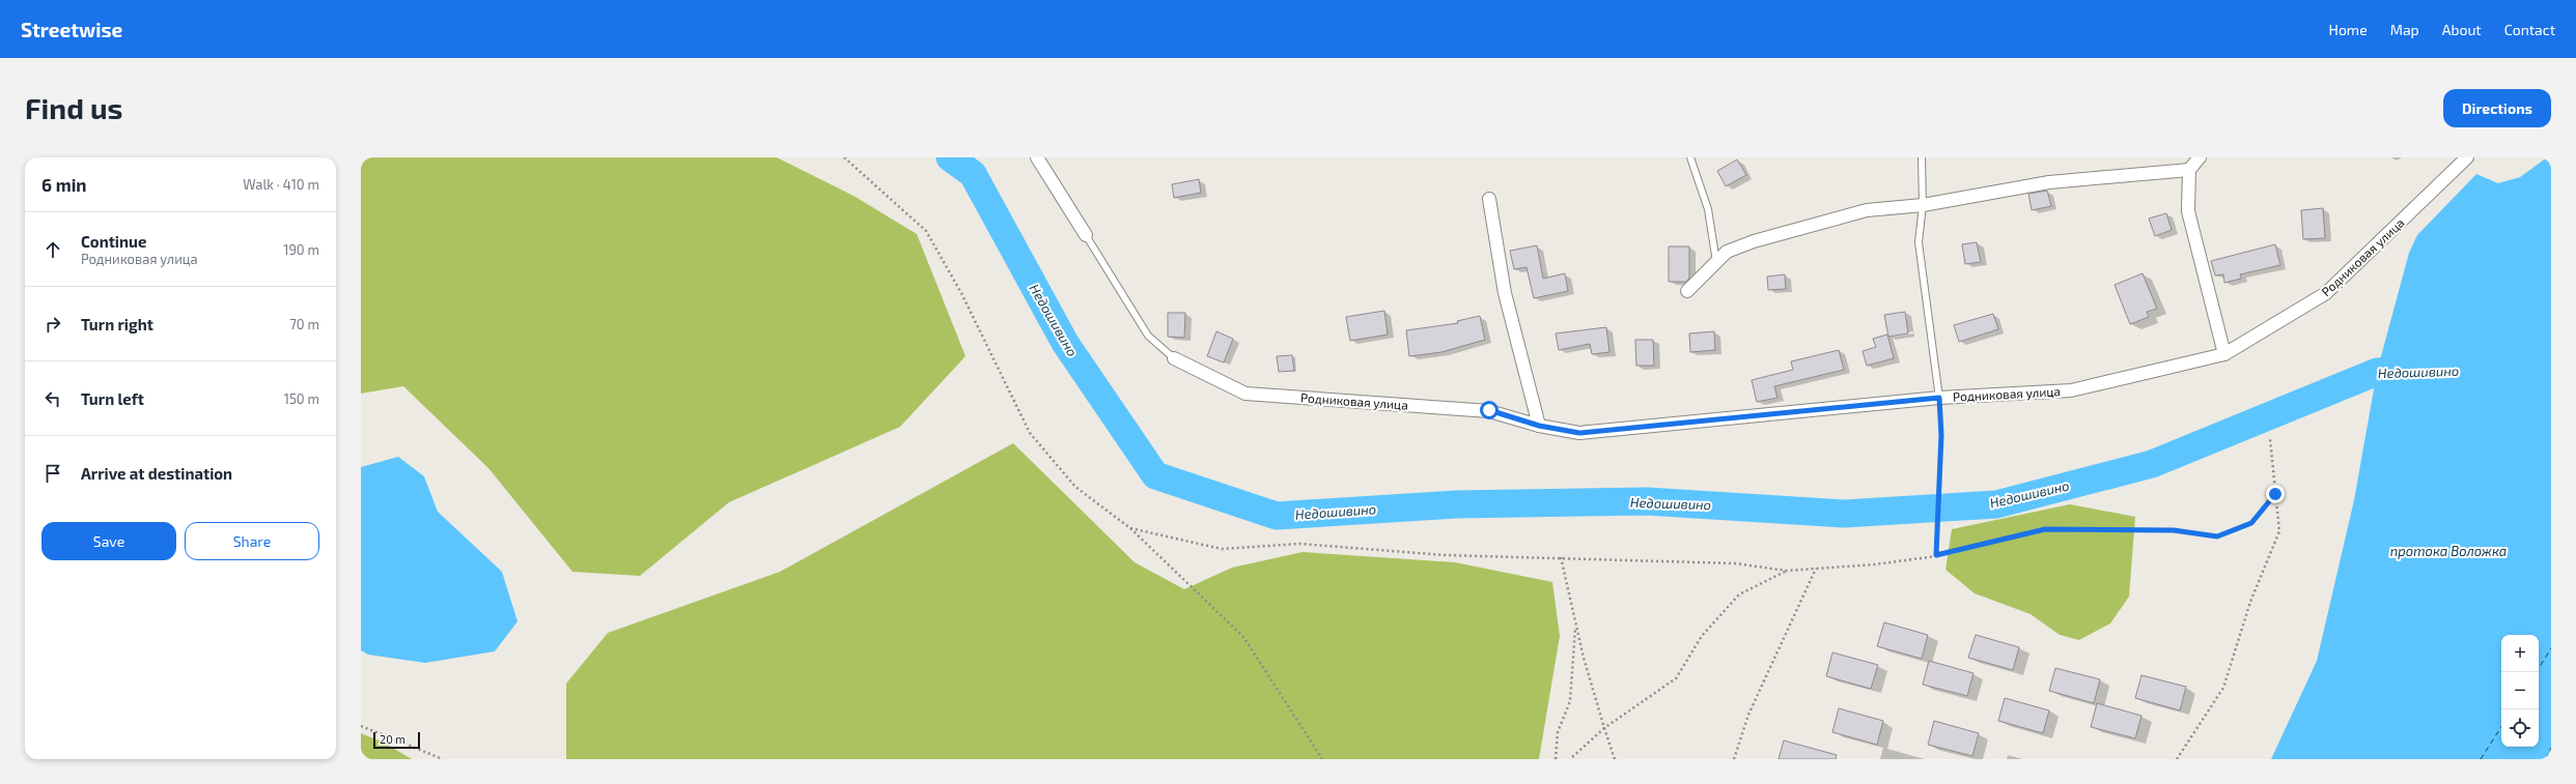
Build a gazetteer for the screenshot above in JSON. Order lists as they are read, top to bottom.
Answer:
{
  "streets": {
    "street": ["Родниковая улица"]
  },
  "water": ["Недошивино", "протока Воложка"],
  "scale_bar": "20 m",
  "page": {
    "header": "Streetwise",
    "nav": [
      "Home",
      "Map",
      "About",
      "Contact"
    ],
    "buttons": [
      "Directions",
      ["Save", "Share"]
    ],
    "title": "Find us",
    "heading": ["6 min", "Walk · 410 m"],
    "list": [
      ["Continue", "Родниковая улица", "190 m"],
      ["Turn right", "70 m"],
      ["Turn left", "150 m"],
      "Arrive at destination"
    ],
    "map_buttons": ["+", "−"],
    "scale": "20 m"
  }
}
